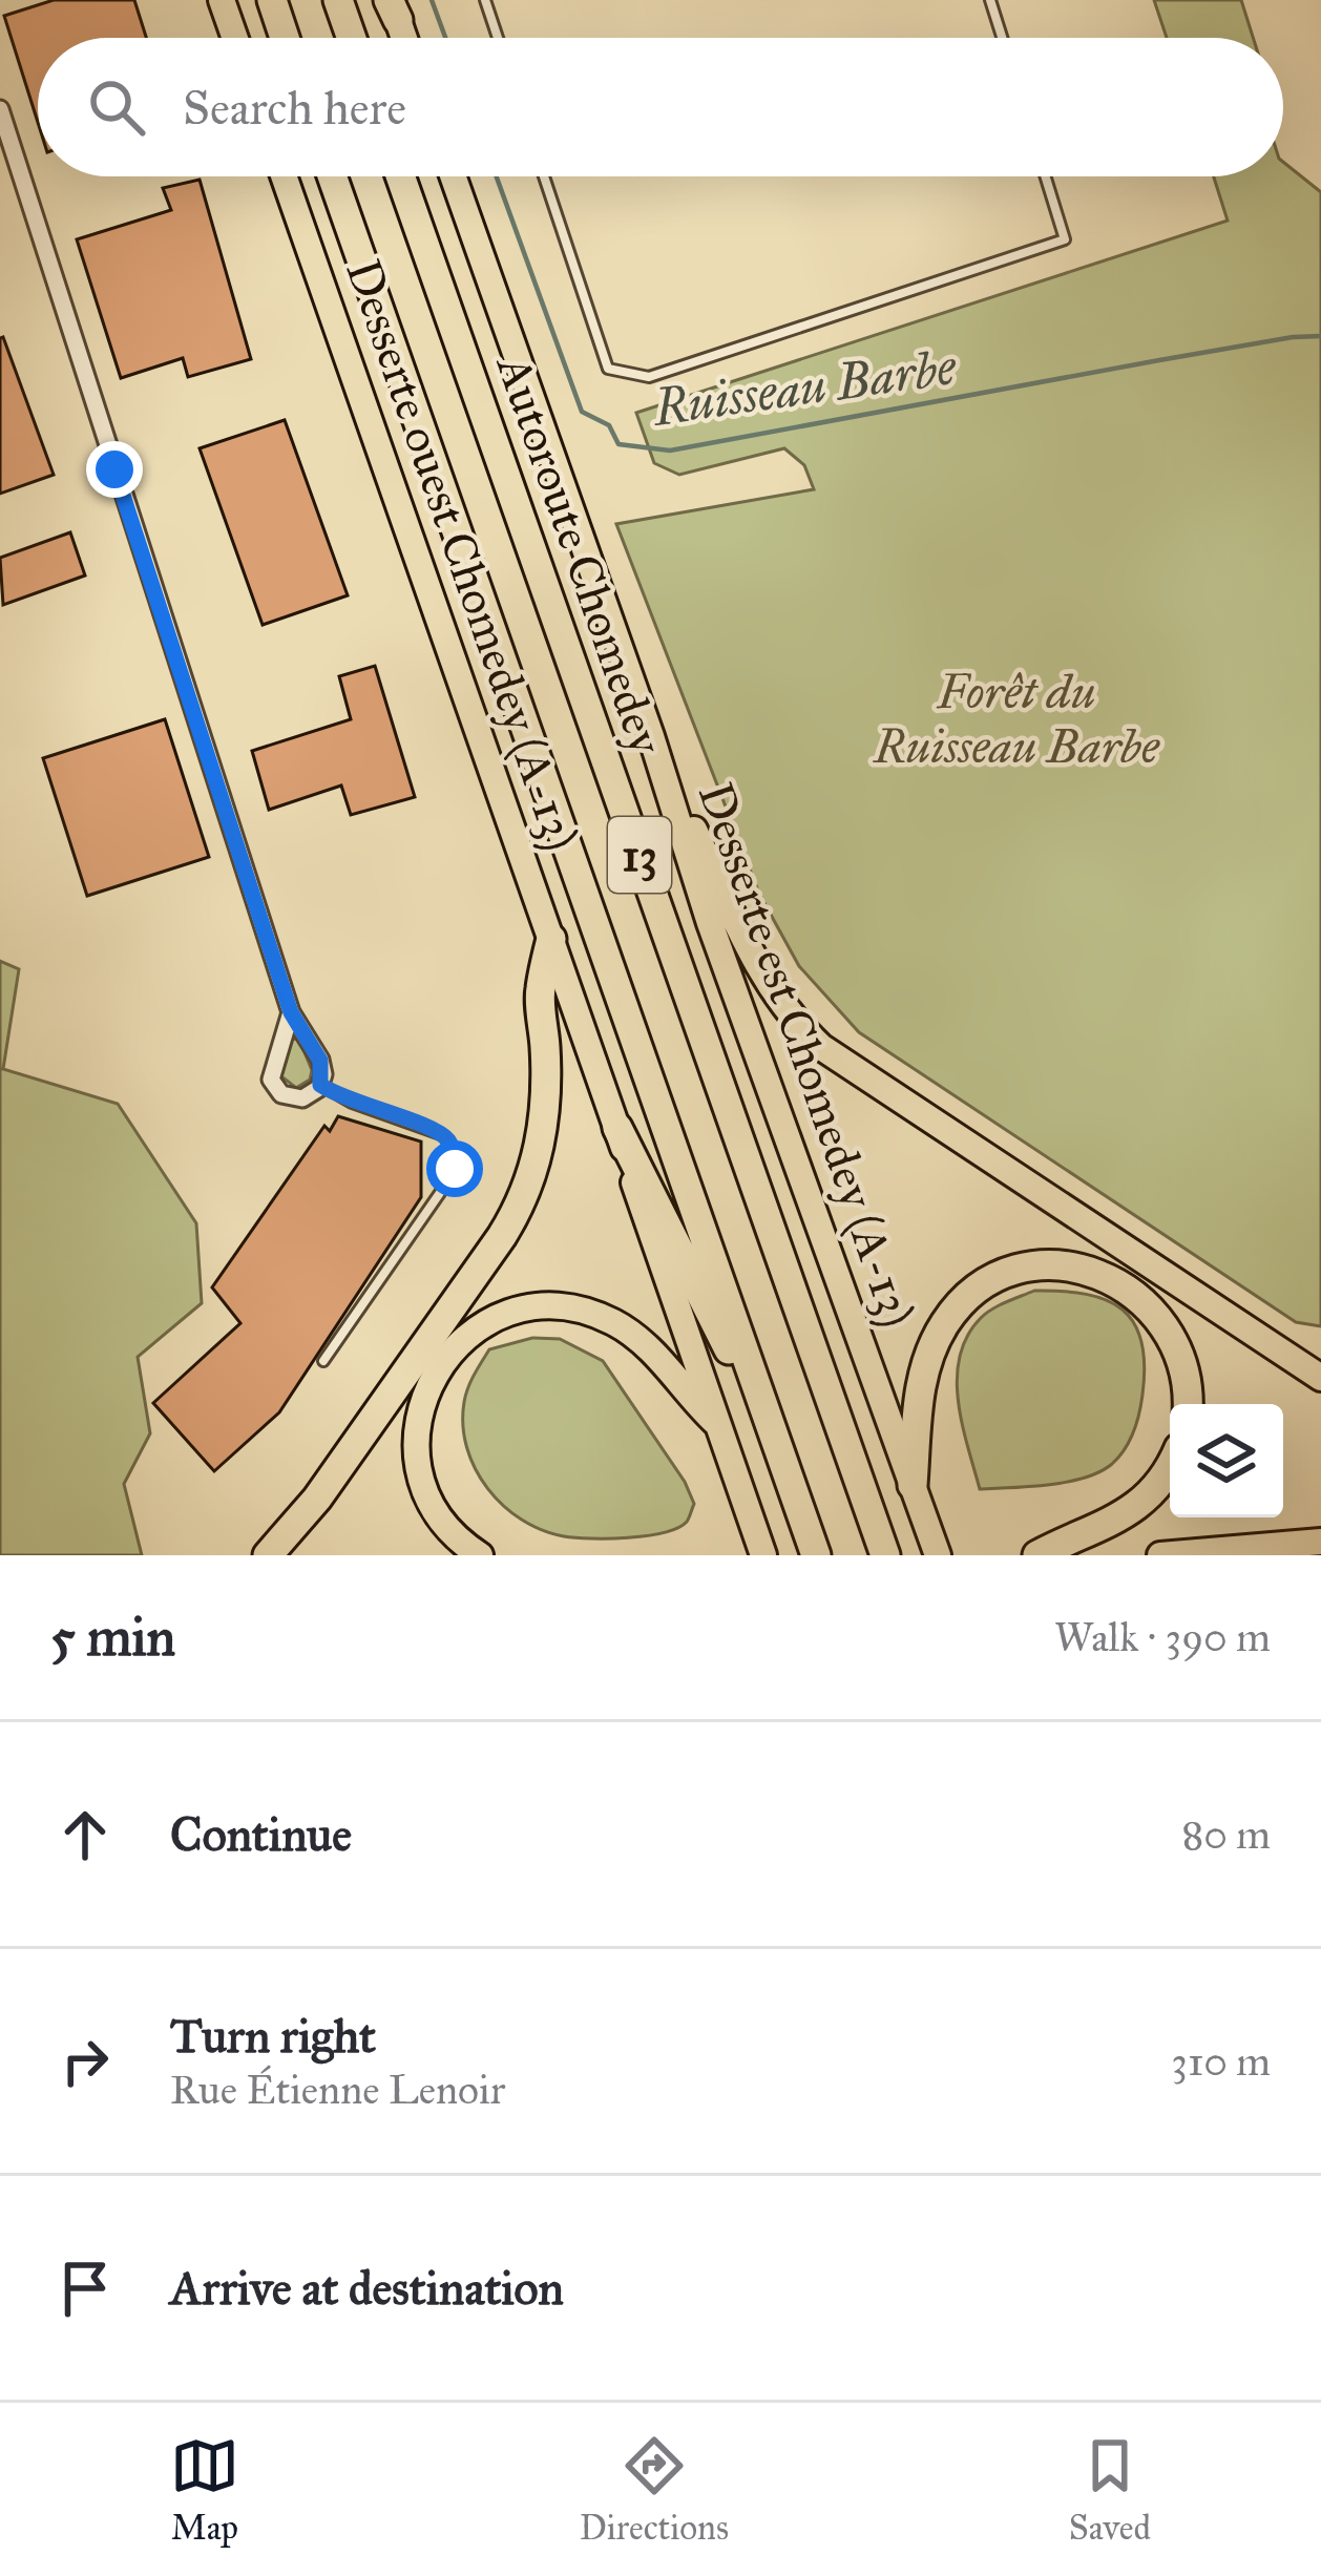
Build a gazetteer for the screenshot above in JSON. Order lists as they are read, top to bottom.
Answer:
{
  "streets": {
    "highway": ["Autoroute Chomedey", "13"],
    "main road": ["Desserte ouest Chomedey (A-13)", "Desserte est Chomedey (A-13)"]
  },
  "water": ["Ruisseau Barbe"],
  "parks": ["Forêt du Ruisseau Barbe"],
  "page": {
    "search": "Search here",
    "heading": ["5 min", "Walk · 390 m"],
    "list": [
      ["Continue", "80 m"],
      ["Turn right", "Rue Étienne Lenoir", "310 m"],
      "Arrive at destination"
    ],
    "nav": ["Map", "Directions", "Saved"]
  }
}
